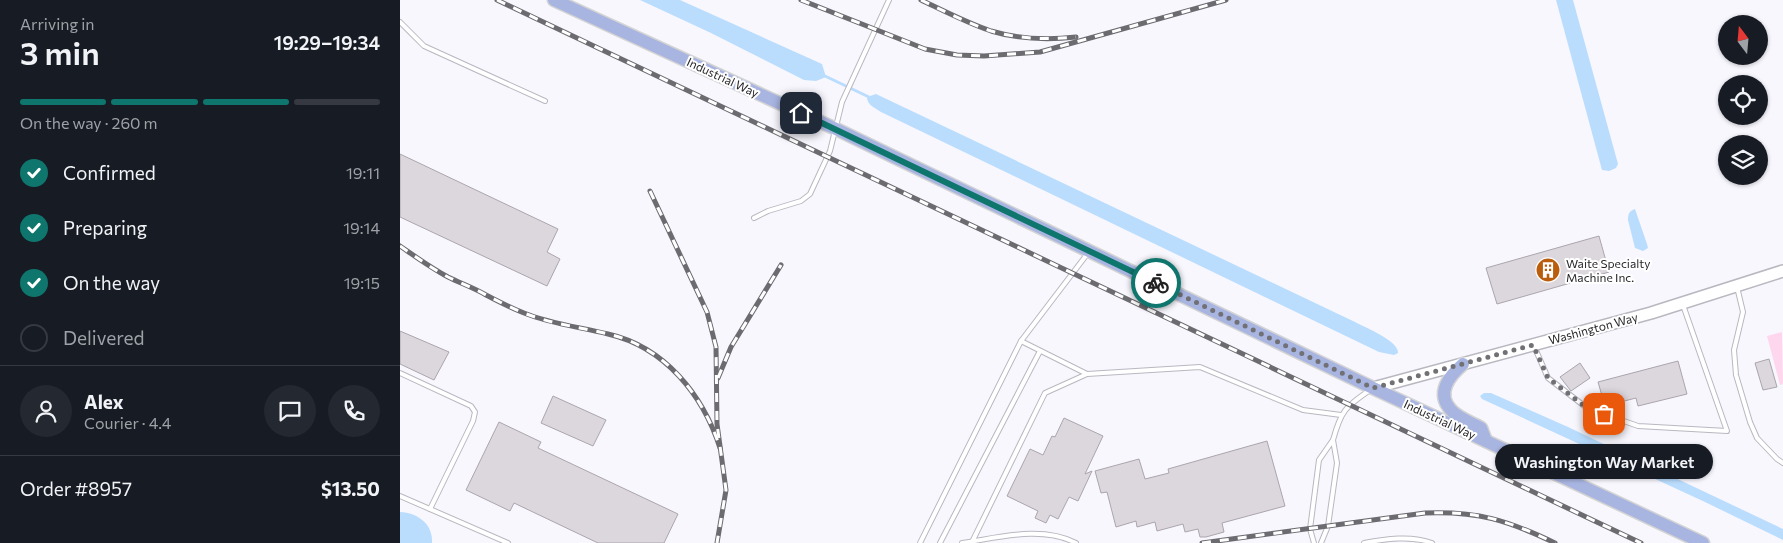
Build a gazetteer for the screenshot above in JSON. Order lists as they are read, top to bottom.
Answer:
{
  "streets": {
    "main road": ["Industrial Way", "Washington Way"]
  },
  "crossings": [
    ["Industrial Way", "Washington Way"]
  ],
  "places": {
    "building": ["Waite Specialty Machine Inc."],
    "other": ["Washington Way Market"]
  },
  "north": "top",
  "page": {
    "heading": ["3 min", "Arriving in", "19:29–19:34"],
    "panel": [
      "Alex",
      "Courier · 4.4",
      "Order #8957",
      "$13.50"
    ],
    "bar": "On the way · 260 m",
    "list": [
      ["Confirmed", "19:11"],
      ["Preparing", "19:14"],
      ["On the way", "19:15"],
      "Delivered"
    ],
    "bubble": "Washington Way Market"
  }
}
